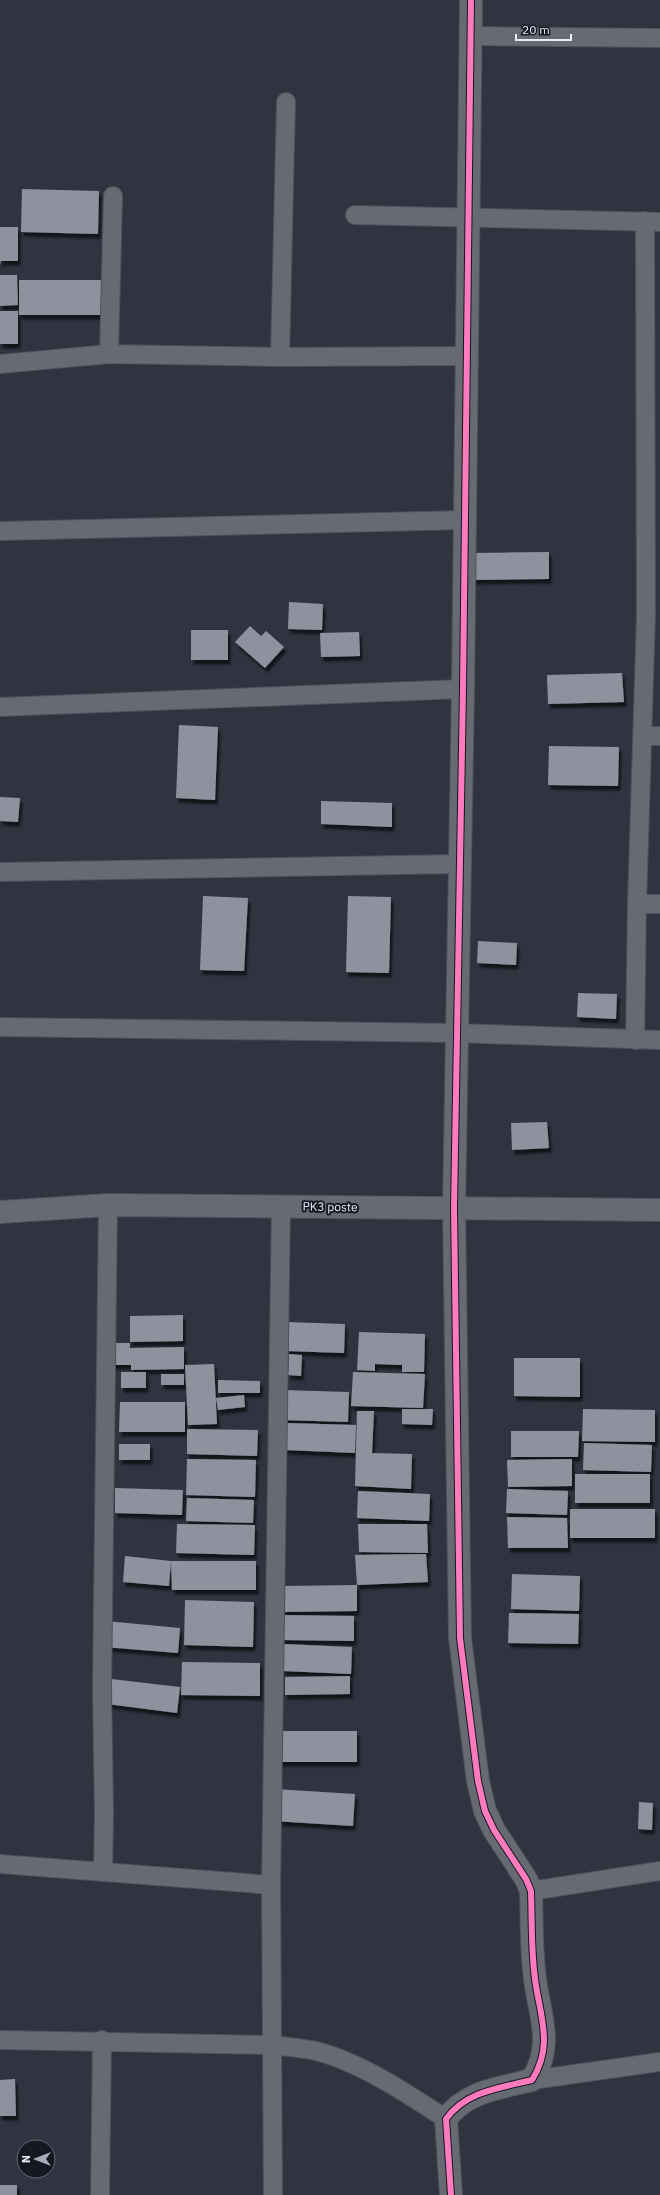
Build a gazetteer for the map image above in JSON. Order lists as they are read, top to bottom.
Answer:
{
  "streets": {
    "street": ["PK3 poste"]
  },
  "scale_bar": "20 m",
  "north": "left"
}
